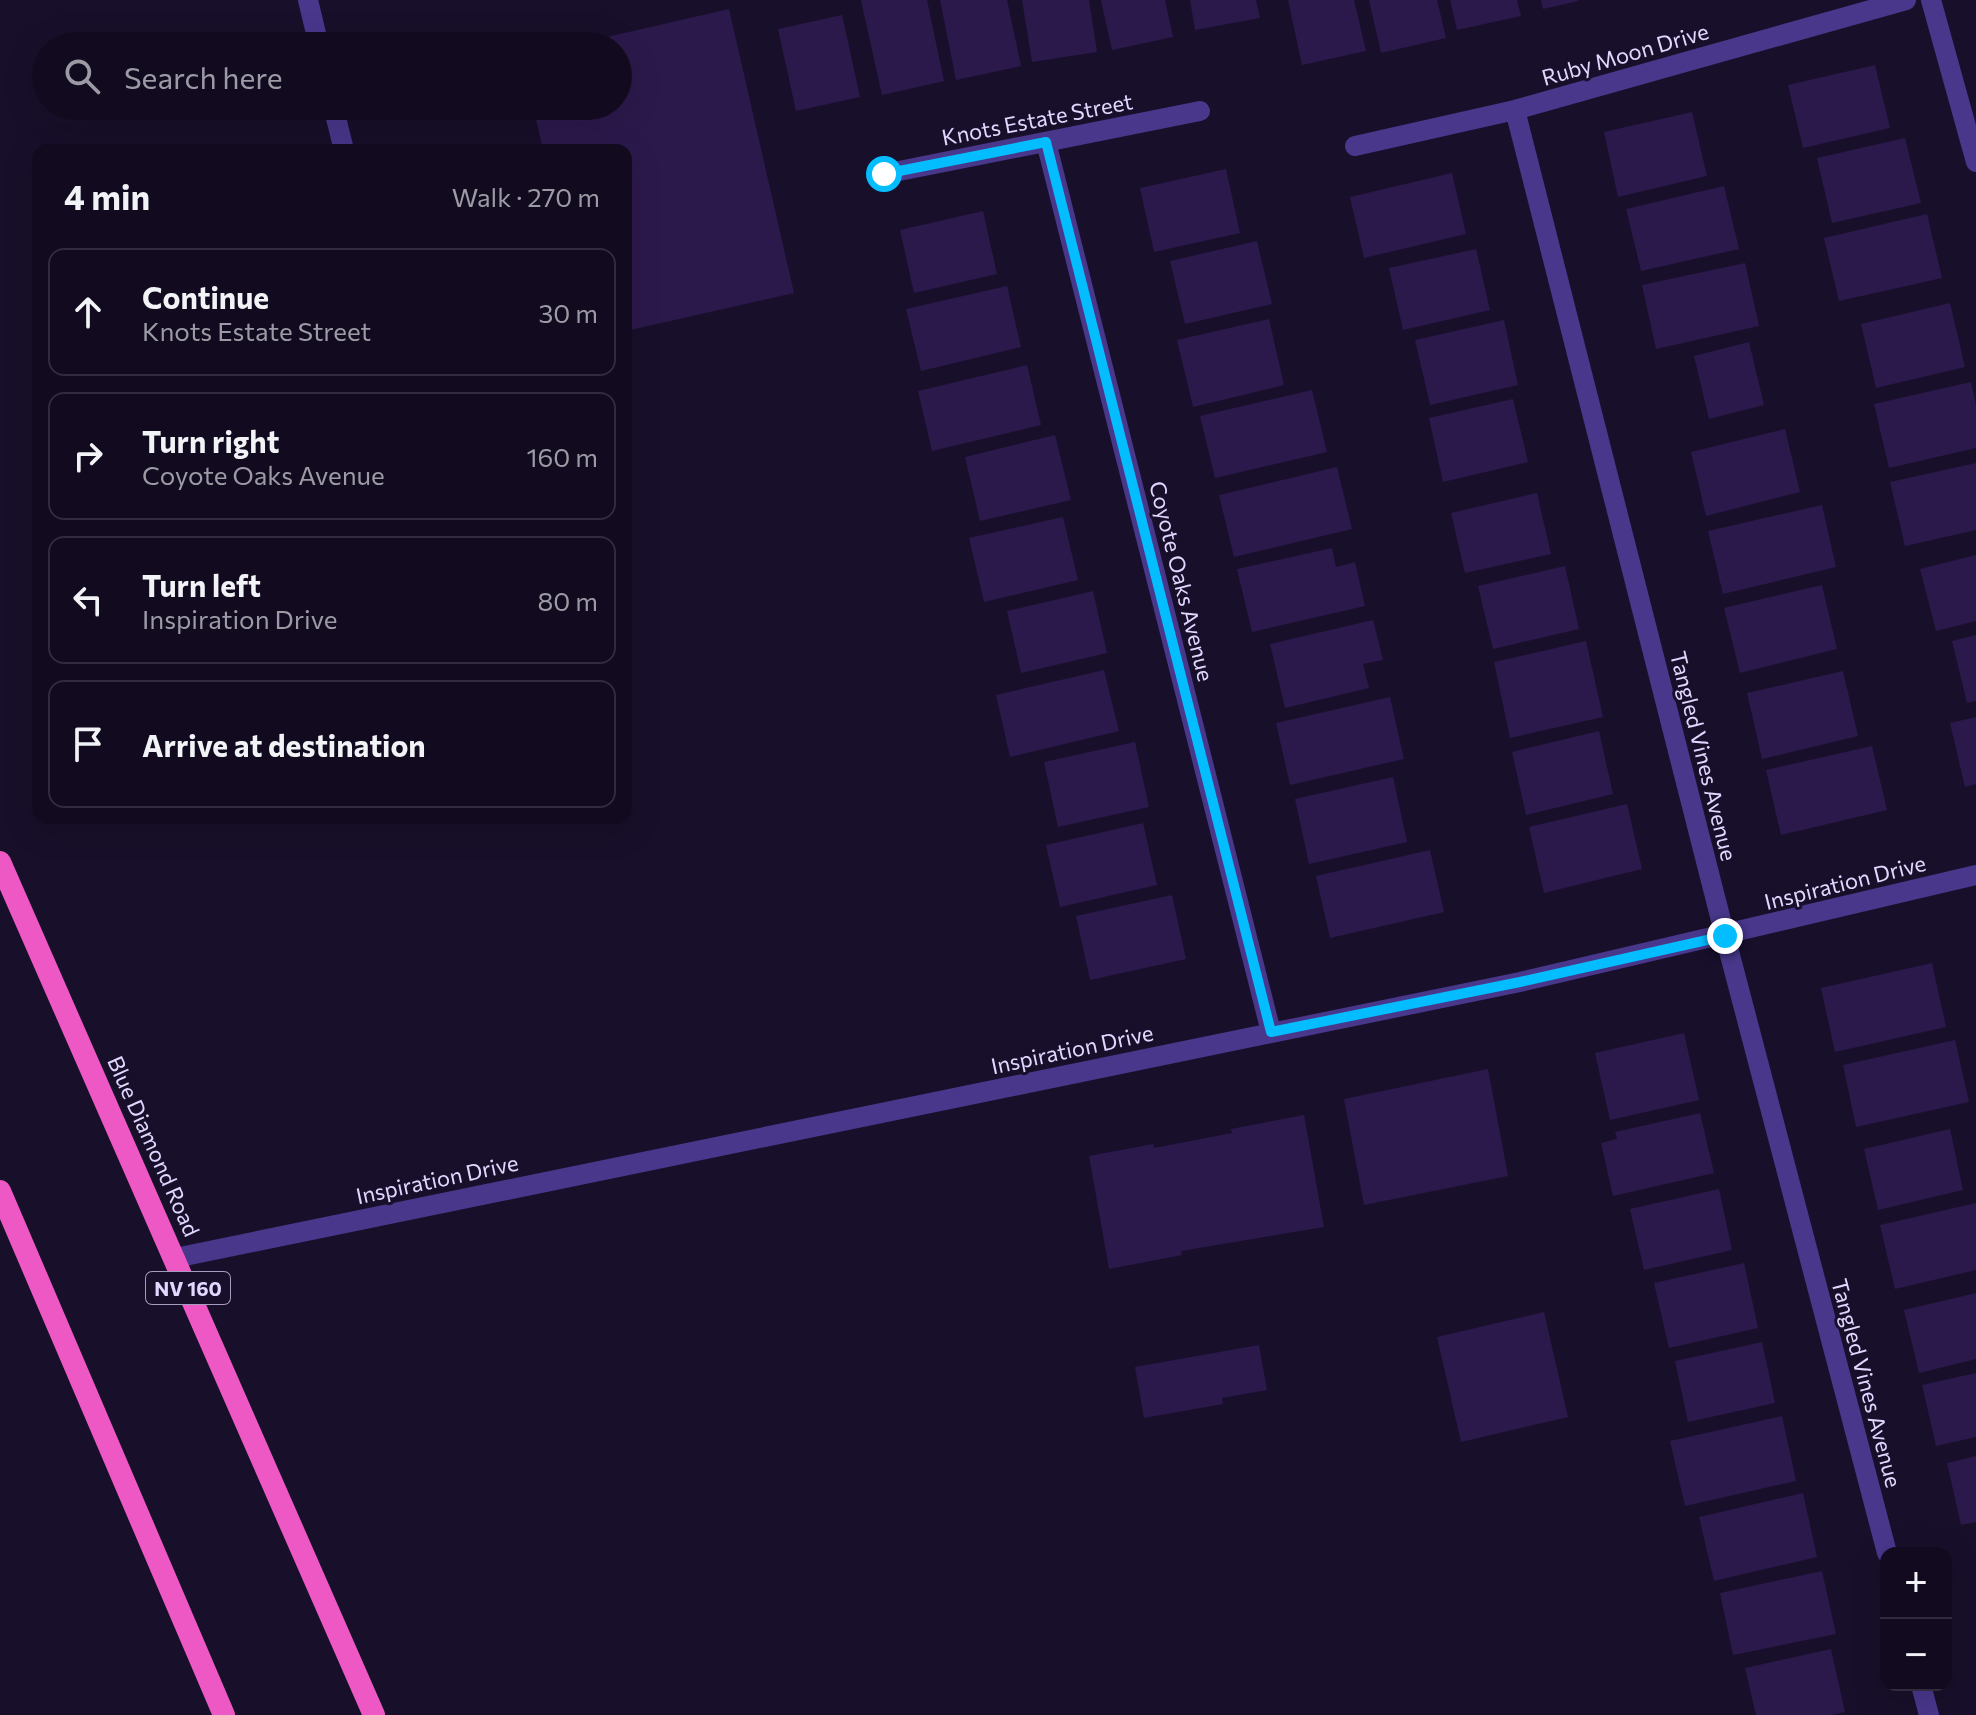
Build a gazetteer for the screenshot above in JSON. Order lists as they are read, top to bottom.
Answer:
{
  "streets": {
    "highway": ["Blue Diamond Road", "NV 160"],
    "street": [
      "Ruby Moon Drive",
      "Knots Estate Street",
      "Coyote Oaks Avenue",
      "Tangled Vines Avenue",
      "Inspiration Drive"
    ]
  },
  "crossings": [
    ["Ruby Moon Drive", "Tangled Vines Avenue"],
    ["Knots Estate Street", "Coyote Oaks Avenue"],
    ["Coyote Oaks Avenue", "Inspiration Drive"],
    ["Tangled Vines Avenue", "Inspiration Drive"],
    ["Inspiration Drive", "Blue Diamond Road"]
  ],
  "page": {
    "search": "Search here",
    "heading": ["4 min", "Walk · 270 m"],
    "list": [
      ["Continue", "Knots Estate Street", "30 m"],
      ["Turn right", "Coyote Oaks Avenue", "160 m"],
      ["Turn left", "Inspiration Drive", "80 m"],
      "Arrive at destination"
    ],
    "map_buttons": ["+", "−"]
  }
}
